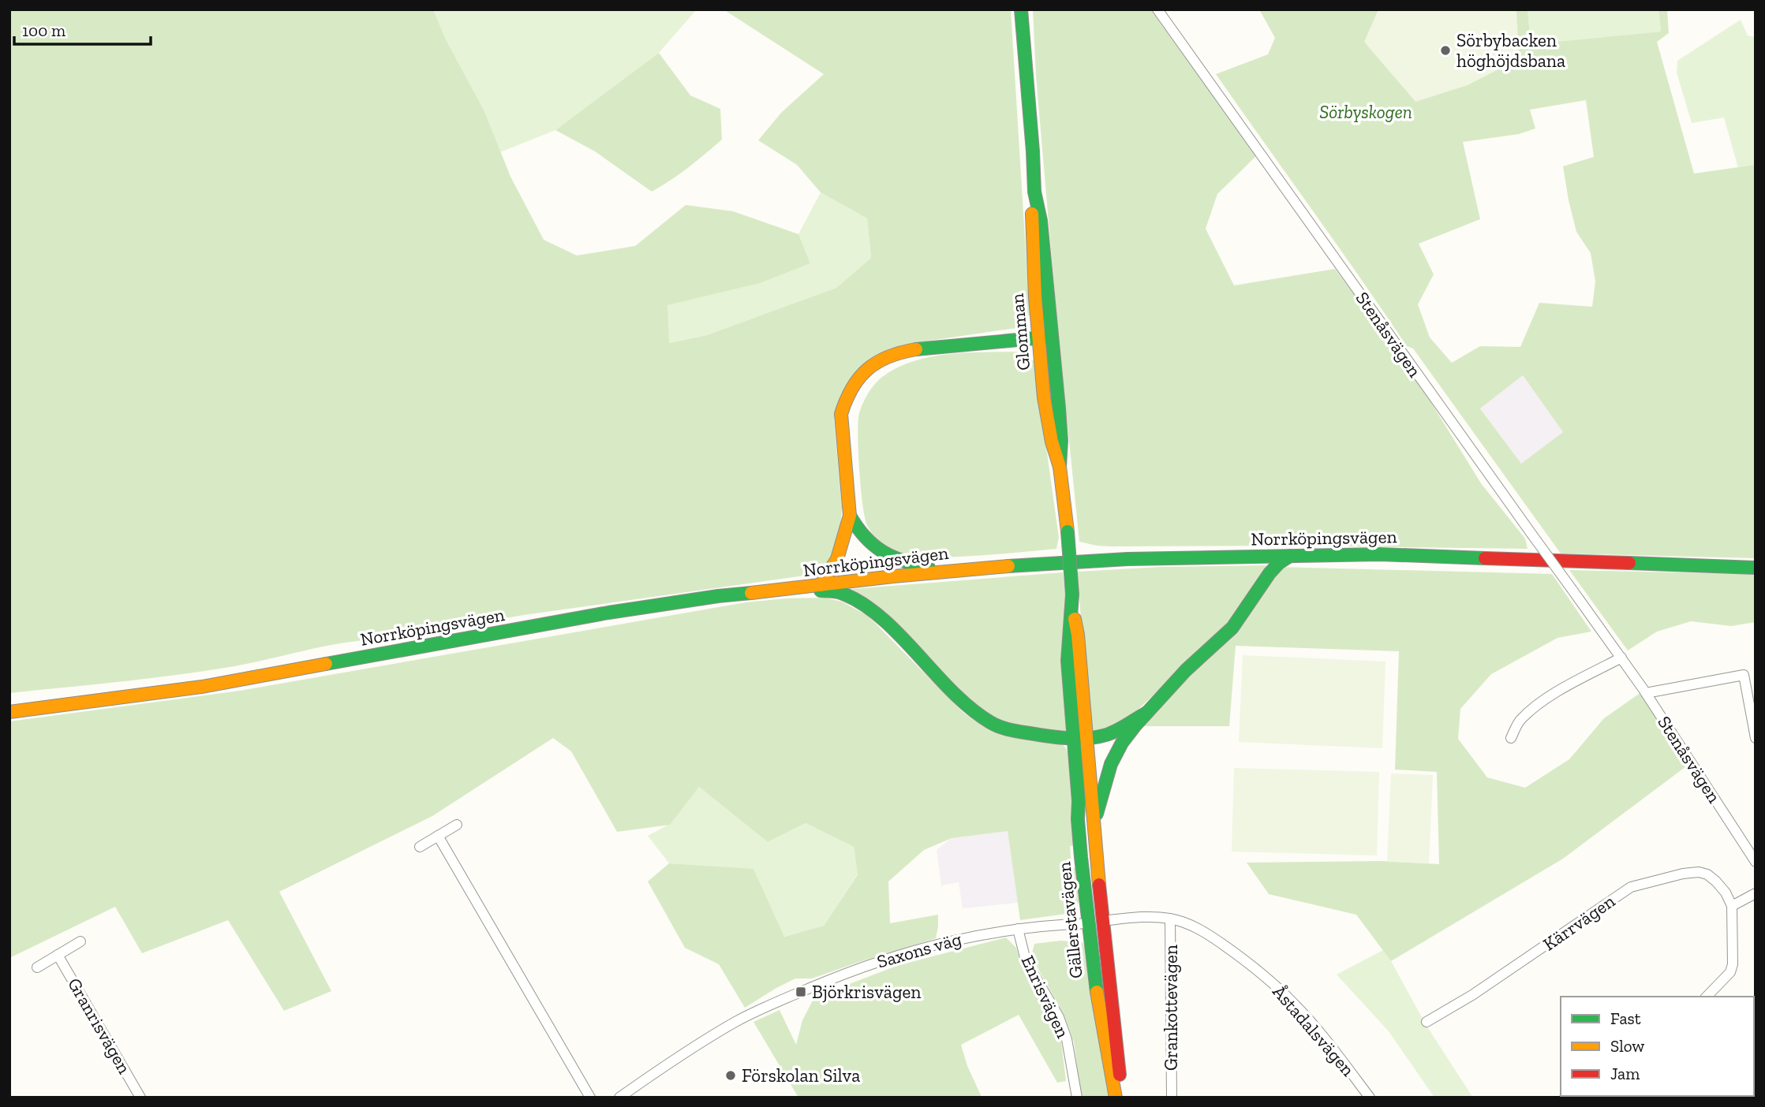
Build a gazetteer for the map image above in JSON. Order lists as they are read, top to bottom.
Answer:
{
  "streets": {
    "main road": ["Glomman", "Norrköpingsvägen", "Gällerstavägen"],
    "street": [
      "Stenåsvägen",
      "Kärrvägen",
      "Saxons väg",
      "Enrisvägen",
      "Grankottevägen",
      "Granrisvägen",
      "Åstadalsvägen"
    ]
  },
  "crossings": [
    ["Glomman", "Gällerstavägen"],
    ["Gällerstavägen", "Saxons väg"],
    ["Gällerstavägen", "Åstadalsvägen"],
    ["Saxons väg", "Enrisvägen"],
    ["Grankottevägen", "Åstadalsvägen"]
  ],
  "parks": ["Sörbyskogen"],
  "places": {
    "other": ["Sörbybacken höghöjdsbana", "Förskolan Silva"],
    "transit": ["Björkrisvägen"]
  },
  "legend": ["Fast", "Slow", "Jam"],
  "scale_bar": "100 m"
}
